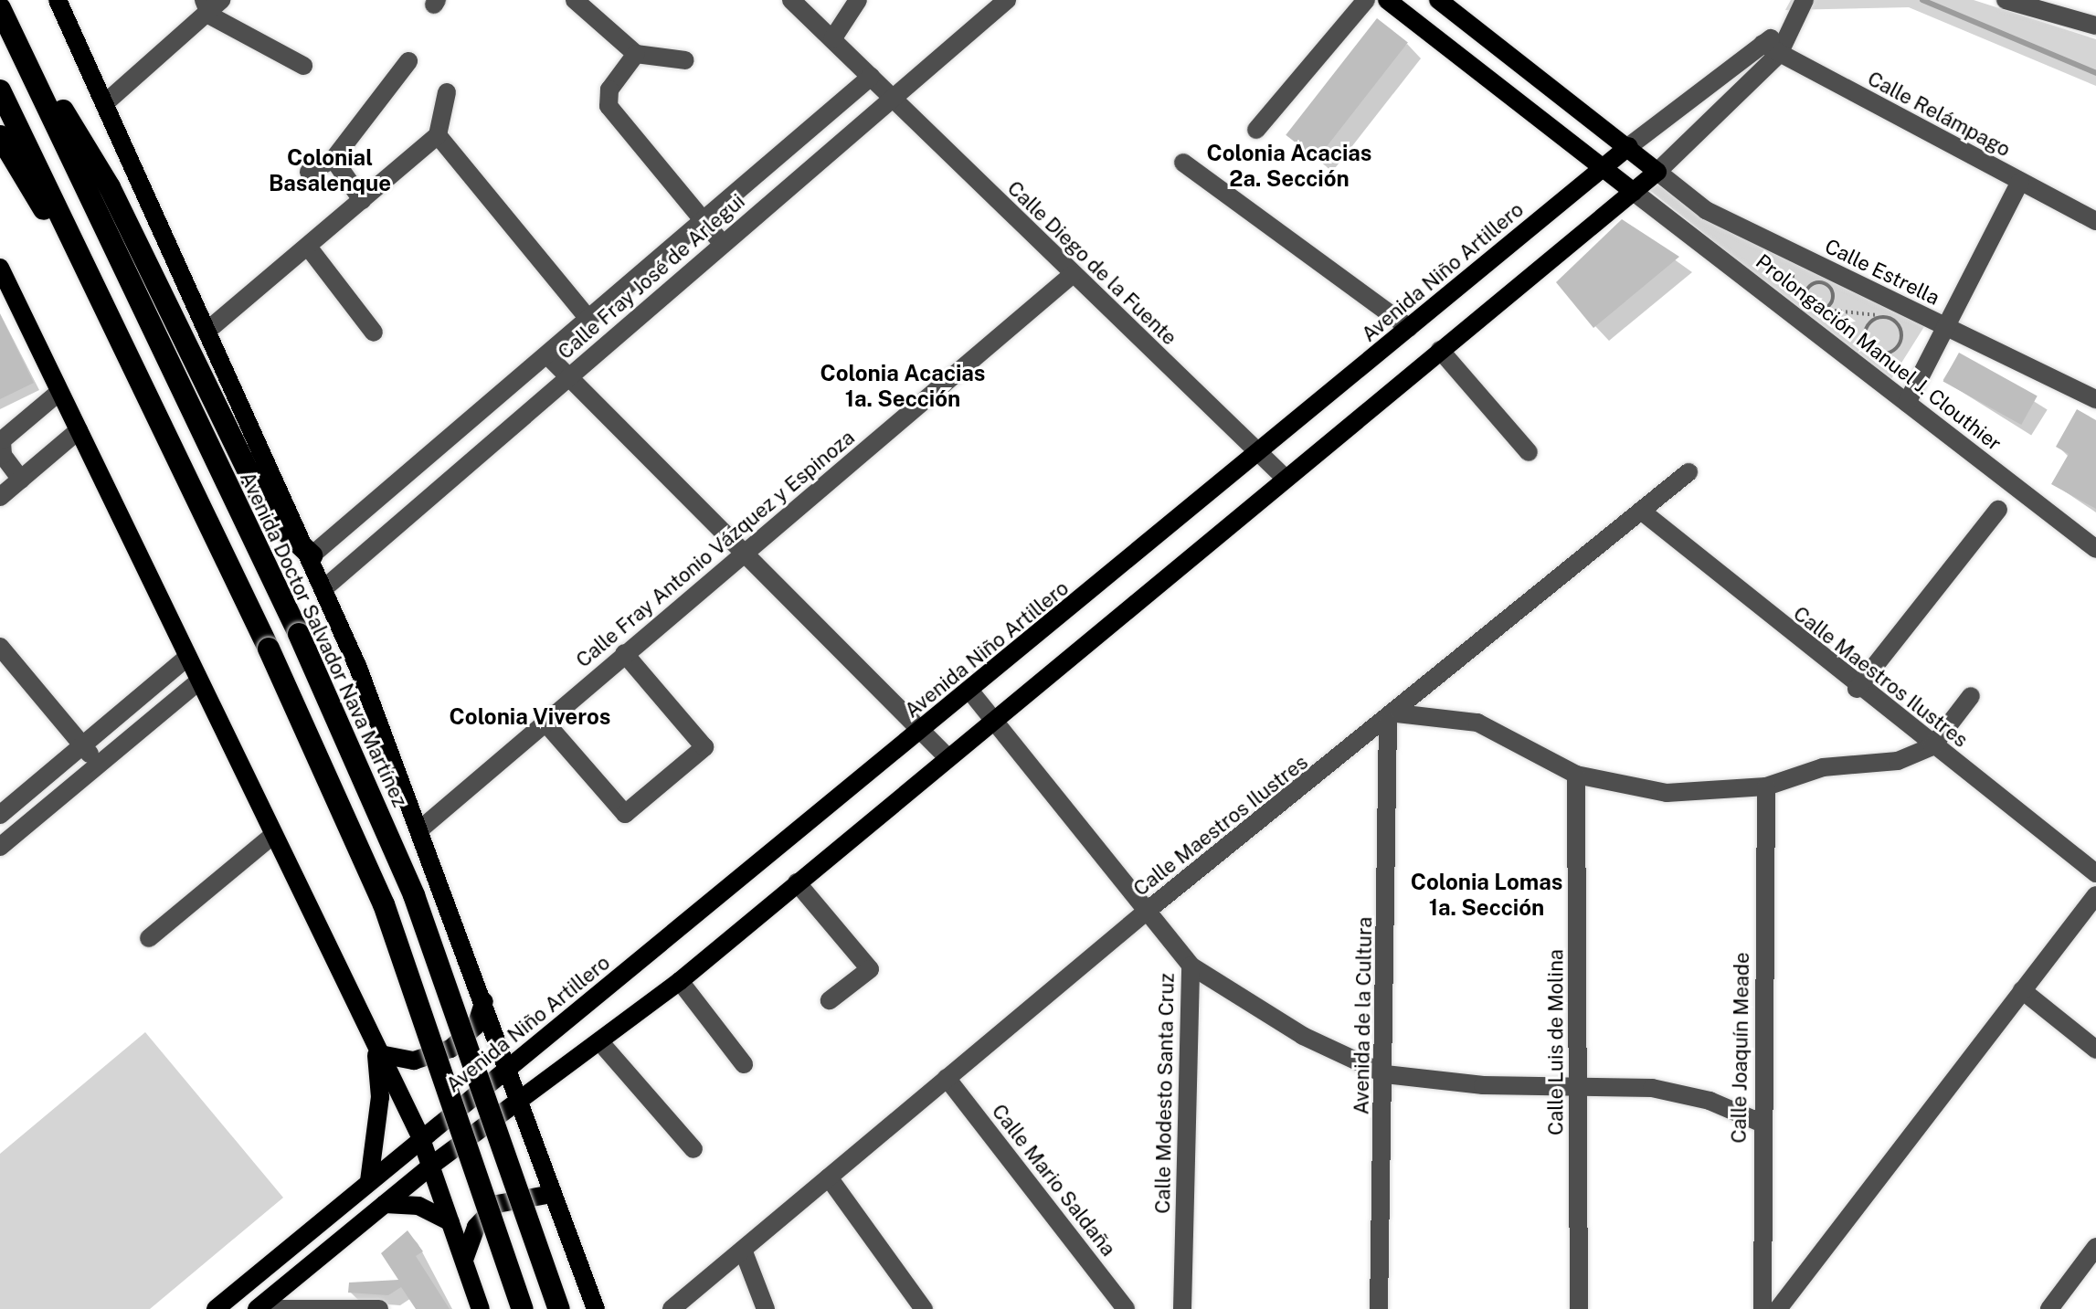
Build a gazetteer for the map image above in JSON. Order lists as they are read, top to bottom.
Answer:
{
  "streets": {
    "highway": ["Avenida Doctor Salvador Nava Martínez"],
    "main road": ["Avenida Niño Artillero"],
    "street": [
      "Calle Relámpago",
      "Calle Diego de la Fuente",
      "Calle Estrella",
      "Calle Fray José de Arlegui",
      "Prolongación Manuel J. Clouthier",
      "Calle Fray Antonio Vázquez y Espinoza",
      "Calle Maestros Ilustres",
      "Avenida de la Cultura",
      "Calle Luis de Molina",
      "Calle Joaquín Meade",
      "Calle Modesto Santa Cruz",
      "Calle Mario Saldaña"
    ]
  },
  "crossings": [
    ["Calle Relámpago", "Avenida Niño Artillero"],
    ["Calle Diego de la Fuente", "Avenida Niño Artillero"],
    ["Calle Diego de la Fuente", "Calle Fray José de Arlegui"],
    ["Calle Diego de la Fuente", "Calle Fray Antonio Vázquez y Espinoza"],
    ["Avenida Niño Artillero", "Calle Estrella"],
    ["Avenida Niño Artillero", "Prolongación Manuel J. Clouthier"],
    ["Avenida Niño Artillero", "Avenida Doctor Salvador Nava Martínez"],
    ["Avenida Niño Artillero", "Calle Modesto Santa Cruz"],
    ["Calle Fray José de Arlegui", "Avenida Doctor Salvador Nava Martínez"],
    ["Calle Fray Antonio Vázquez y Espinoza", "Avenida Doctor Salvador Nava Martínez"],
    ["Calle Maestros Ilustres", "Avenida de la Cultura"],
    ["Calle Maestros Ilustres", "Calle Modesto Santa Cruz"],
    ["Calle Maestros Ilustres", "Calle Mario Saldaña"]
  ],
  "districts": [
    "Colonia Acacias 2a. Sección",
    "Colonial Basalenque",
    "Colonia Acacias 1a. Sección",
    "Colonia Viveros",
    "Colonia Lomas 1a. Sección"
  ]
}
